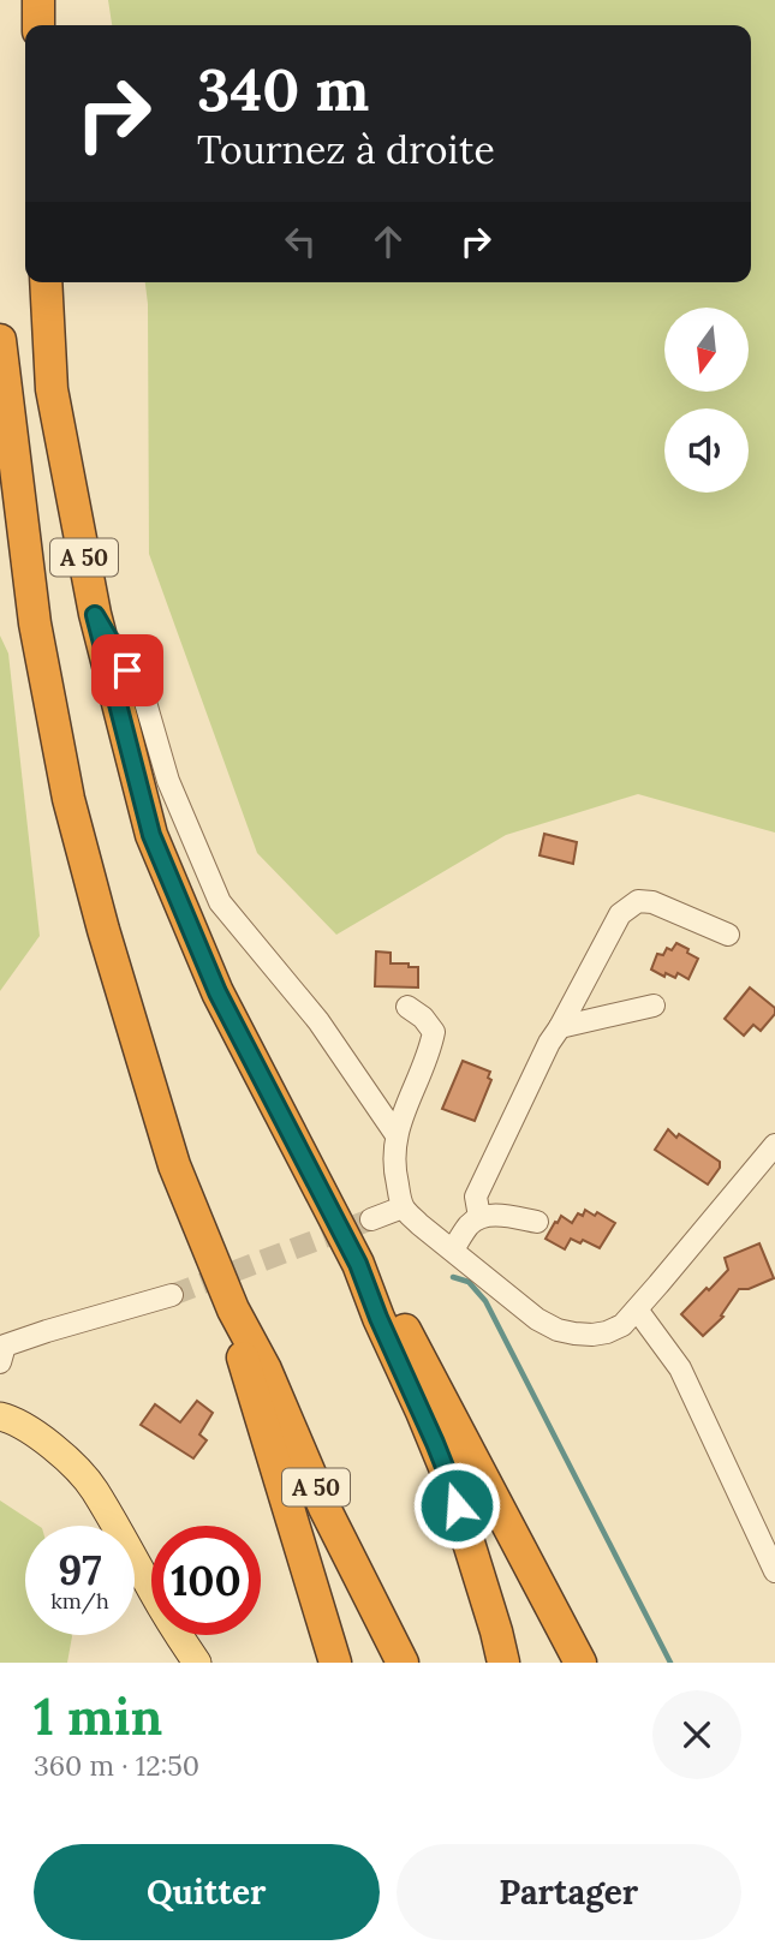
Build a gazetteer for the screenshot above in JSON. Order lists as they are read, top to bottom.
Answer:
{
  "streets": {
    "highway": ["A 50"]
  },
  "north": "bottom",
  "page": {
    "turn": ["340 m", "Tournez à droite"],
    "speed": "97 km/h",
    "limit": "100",
    "heading": ["1 min", "360 m · 12:50"],
    "buttons": ["Quitter", "Partager"]
  }
}
